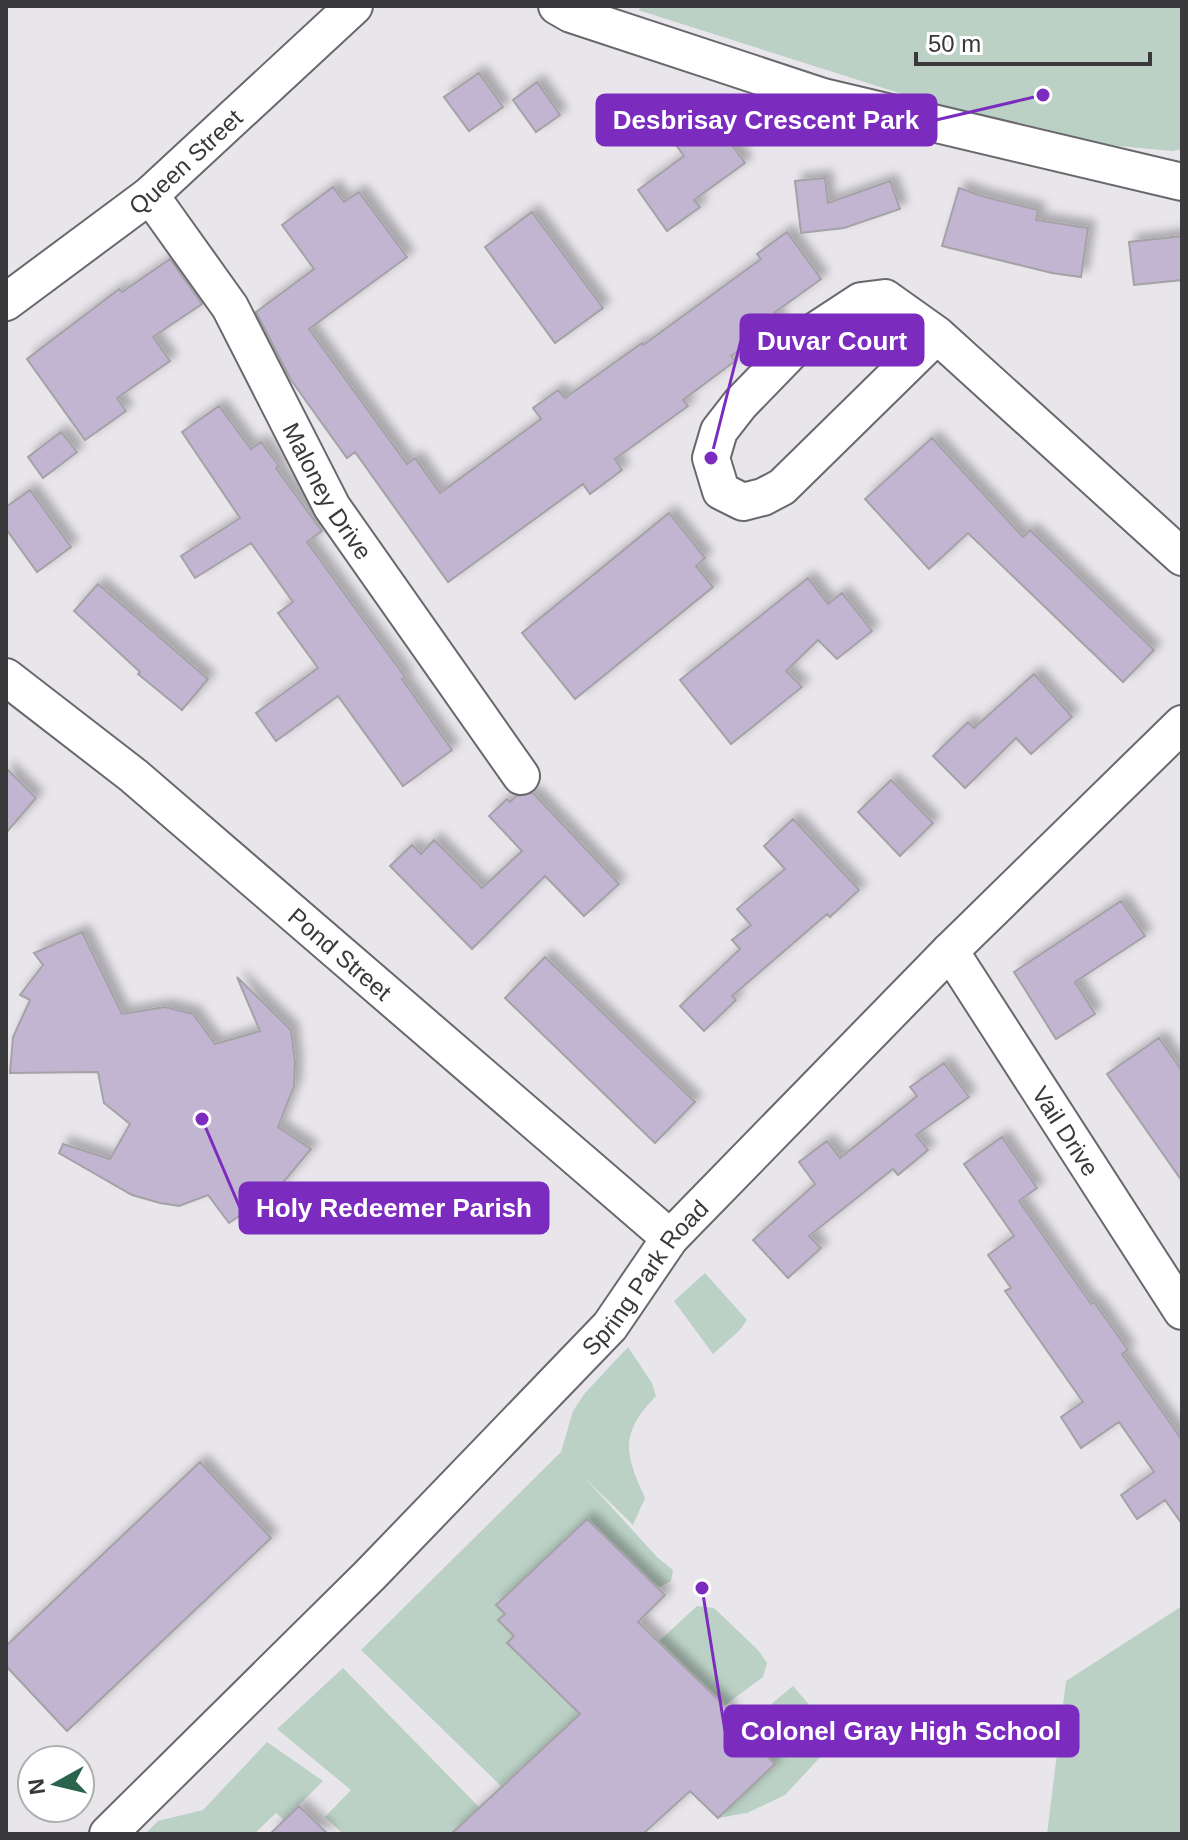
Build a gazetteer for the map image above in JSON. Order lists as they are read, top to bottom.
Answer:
{
  "streets": {
    "street": [
      "Queen Street",
      "Maloney Drive",
      "Pond Street",
      "Vail Drive",
      "Spring Park Road"
    ]
  },
  "crossings": [
    ["Queen Street", "Maloney Drive"],
    ["Pond Street", "Spring Park Road"],
    ["Vail Drive", "Spring Park Road"]
  ],
  "places": [
    "Desbrisay Crescent Park",
    "Duvar Court",
    "Holy Redeemer Parish",
    "Colonel Gray High School"
  ],
  "scale_bar": "50 m",
  "north": "left"
}
